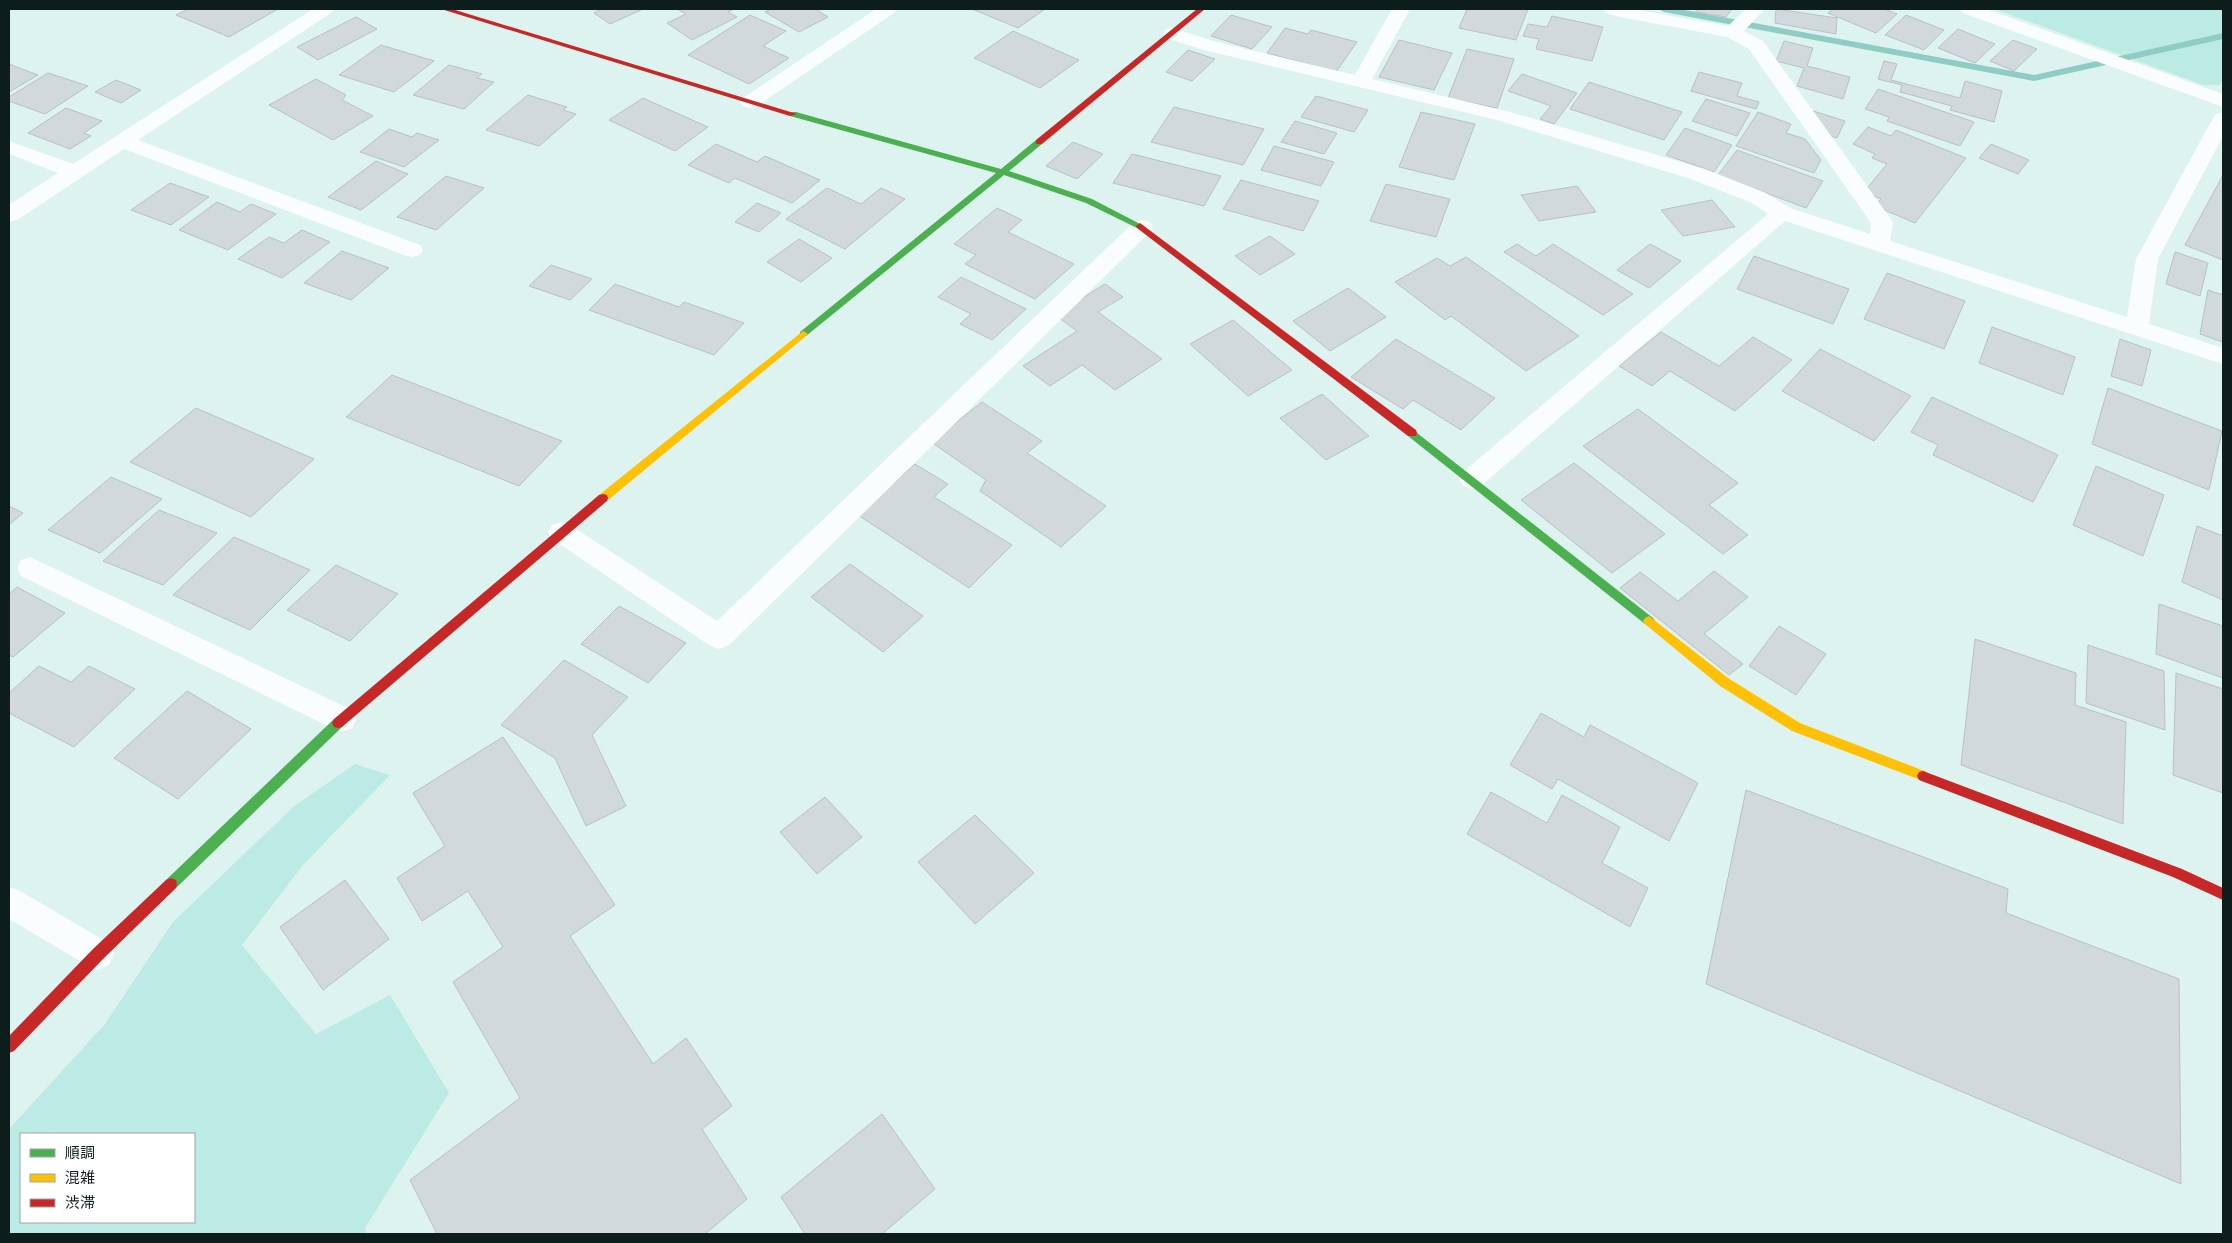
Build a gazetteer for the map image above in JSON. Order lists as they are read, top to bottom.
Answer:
{
  "legend": ["順調", "混雑", "渋滞"]
}
